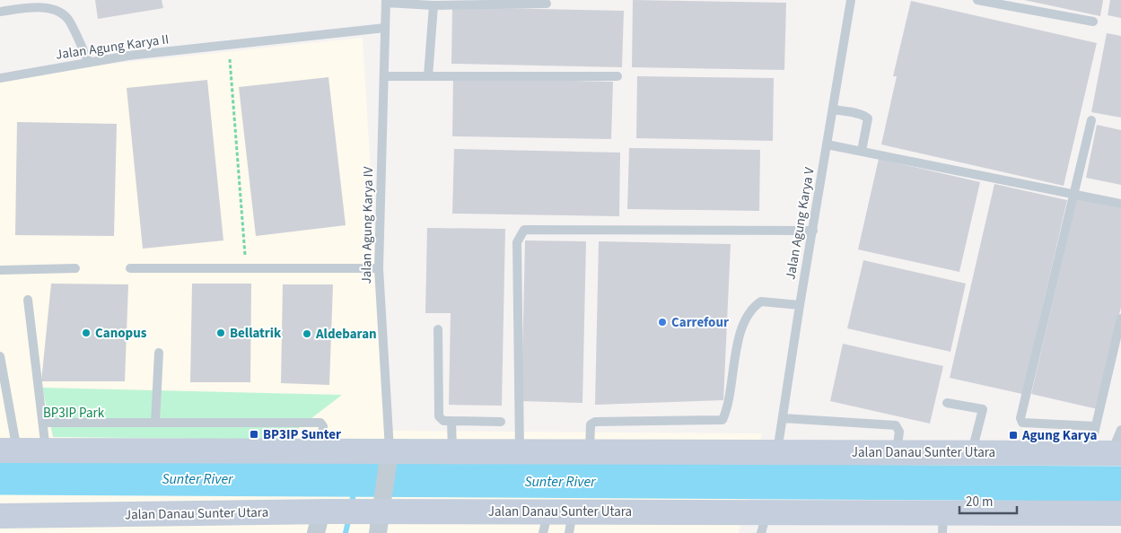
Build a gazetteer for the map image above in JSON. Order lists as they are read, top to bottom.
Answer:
{
  "streets": {
    "main road": ["Jalan Danau Sunter Utara"],
    "lane": ["Jalan Agung Karya II", "Jalan Agung Karya V", "Jalan Agung Karya IV"]
  },
  "crossings": [
    ["Jalan Agung Karya II", "Jalan Agung Karya IV"],
    ["Jalan Agung Karya V", "Jalan Danau Sunter Utara"],
    ["Jalan Agung Karya IV", "Jalan Danau Sunter Utara"]
  ],
  "water": ["Sunter River"],
  "parks": ["BP3IP Park"],
  "places": {
    "other": [
      "Carrefour",
      "Canopus",
      "Bellatrik",
      "Aldebaran"
    ],
    "transit": ["BP3IP Sunter", "Agung Karya"]
  },
  "scale_bar": "20 m"
}
